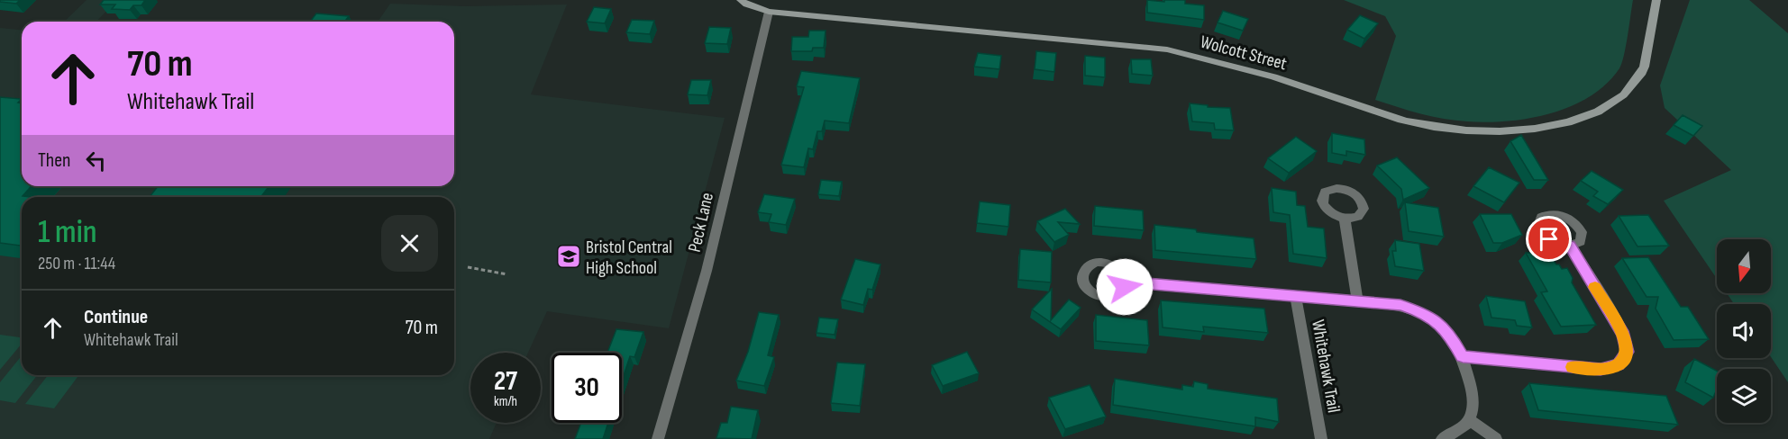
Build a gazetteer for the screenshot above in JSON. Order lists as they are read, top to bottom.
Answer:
{
  "streets": {
    "main road": ["Wolcott Street"],
    "street": ["Peck Lane", "Whitehawk Trail"]
  },
  "crossings": [
    ["Wolcott Street", "Peck Lane"]
  ],
  "places": {
    "school or university": ["Bristol Central High School"]
  },
  "north": "bottom",
  "page": {
    "turn": ["70 m", "Whitehawk Trail"],
    "then": "Then",
    "heading": ["1 min", "250 m · 11:44"],
    "list": [
      {
        "name": "Continue",
        "note": "Whitehawk Trail",
        "value": "70 m"
      }
    ],
    "speed": "27 km/h",
    "limit": "30"
  }
}
